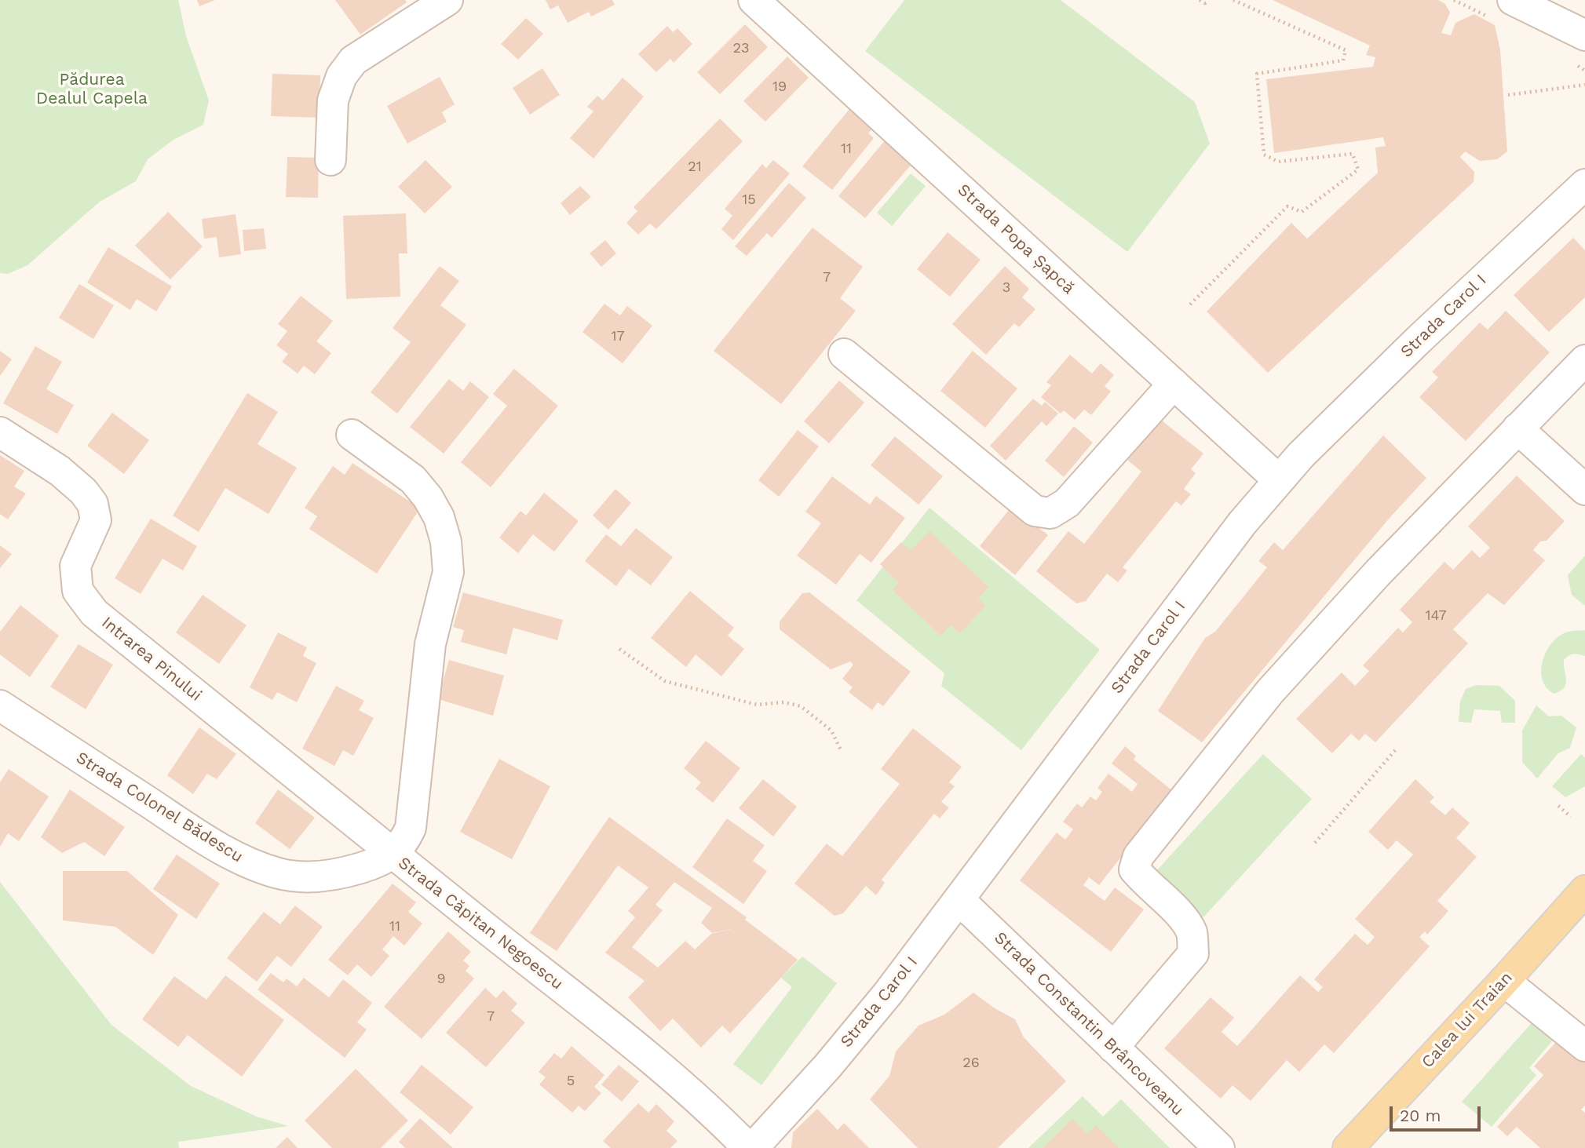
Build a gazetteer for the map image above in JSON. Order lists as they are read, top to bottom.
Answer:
{
  "streets": {
    "main road": ["Calea lui Traian"],
    "street": [
      "Strada Popa Șapcă",
      "Strada Carol I",
      "Intrarea Pinului",
      "Strada Colonel Bădescu",
      "Strada Căpitan Negoescu",
      "Strada Constantin Brâncoveanu"
    ]
  },
  "crossings": [
    ["Strada Popa Șapcă", "Strada Carol I"],
    ["Strada Carol I", "Strada Constantin Brâncoveanu"],
    ["Intrarea Pinului", "Strada Colonel Bădescu"],
    ["Intrarea Pinului", "Strada Căpitan Negoescu"],
    ["Strada Colonel Bădescu", "Strada Căpitan Negoescu"]
  ],
  "parks": ["Pădurea Dealul Capela"],
  "house_numbers": [
    "23",
    "19",
    "11",
    "21",
    "15",
    "7",
    "3",
    "17",
    "147",
    "11",
    "9",
    "7",
    "26",
    "5"
  ],
  "scale_bar": "20 m"
}
